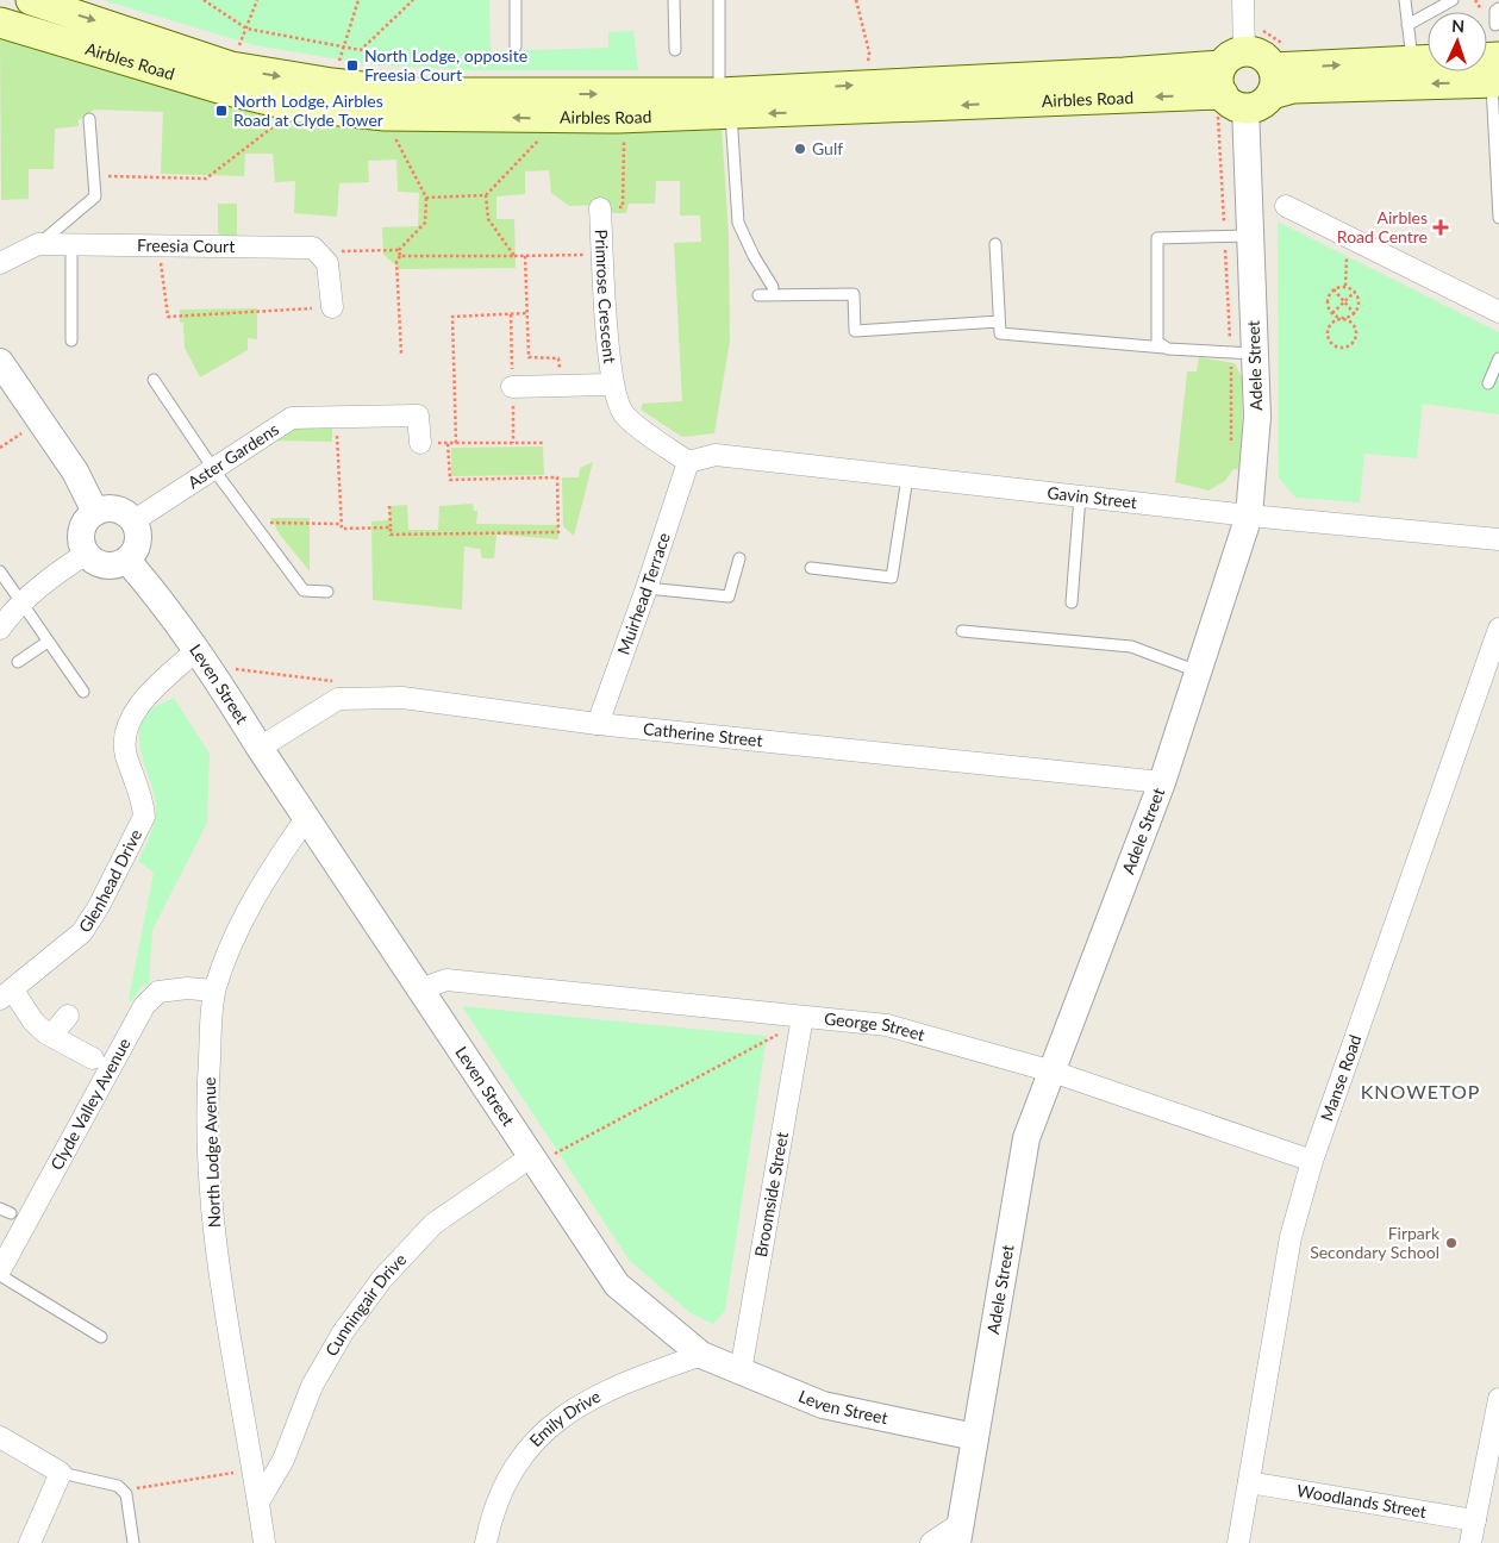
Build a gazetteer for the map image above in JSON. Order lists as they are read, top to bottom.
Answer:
{
  "streets": {
    "main road": ["Airbles Road"],
    "street": [
      "Freesia Court",
      "Primrose Crescent",
      "Adele Street",
      "Aster Gardens",
      "Gavin Street",
      "Muirhead Terrace",
      "Leven Street",
      "Catherine Street",
      "Glenhead Drive",
      "George Street",
      "Manse Road",
      "Clyde Valley Avenue",
      "North Lodge Avenue",
      "Broomside Street",
      "Cunningair Drive",
      "Emily Drive",
      "Woodlands Street"
    ]
  },
  "crossings": [
    ["Airbles Road", "Adele Street"],
    ["Primrose Crescent", "Gavin Street"],
    ["Primrose Crescent", "Muirhead Terrace"],
    ["Adele Street", "Gavin Street"],
    ["Adele Street", "Leven Street"],
    ["Adele Street", "Catherine Street"],
    ["Adele Street", "George Street"],
    ["Aster Gardens", "Leven Street"],
    ["Gavin Street", "Muirhead Terrace"],
    ["Muirhead Terrace", "Catherine Street"],
    ["Leven Street", "Catherine Street"],
    ["Leven Street", "Glenhead Drive"],
    ["Leven Street", "George Street"],
    ["Leven Street", "North Lodge Avenue"],
    ["Leven Street", "Broomside Street"],
    ["Leven Street", "Cunningair Drive"],
    ["Leven Street", "Emily Drive"],
    ["George Street", "Manse Road"],
    ["George Street", "Broomside Street"],
    ["Manse Road", "Woodlands Street"],
    ["Clyde Valley Avenue", "North Lodge Avenue"],
    ["North Lodge Avenue", "Cunningair Drive"]
  ],
  "districts": ["KNOWETOP"],
  "places": {
    "transit": ["North Lodge, opposite Freesia Court", "North Lodge, Airbles Road at Clyde Tower"],
    "other": ["Gulf", "Firpark Secondary School"],
    "health": ["Airbles Road Centre"]
  },
  "north": "top"
}
